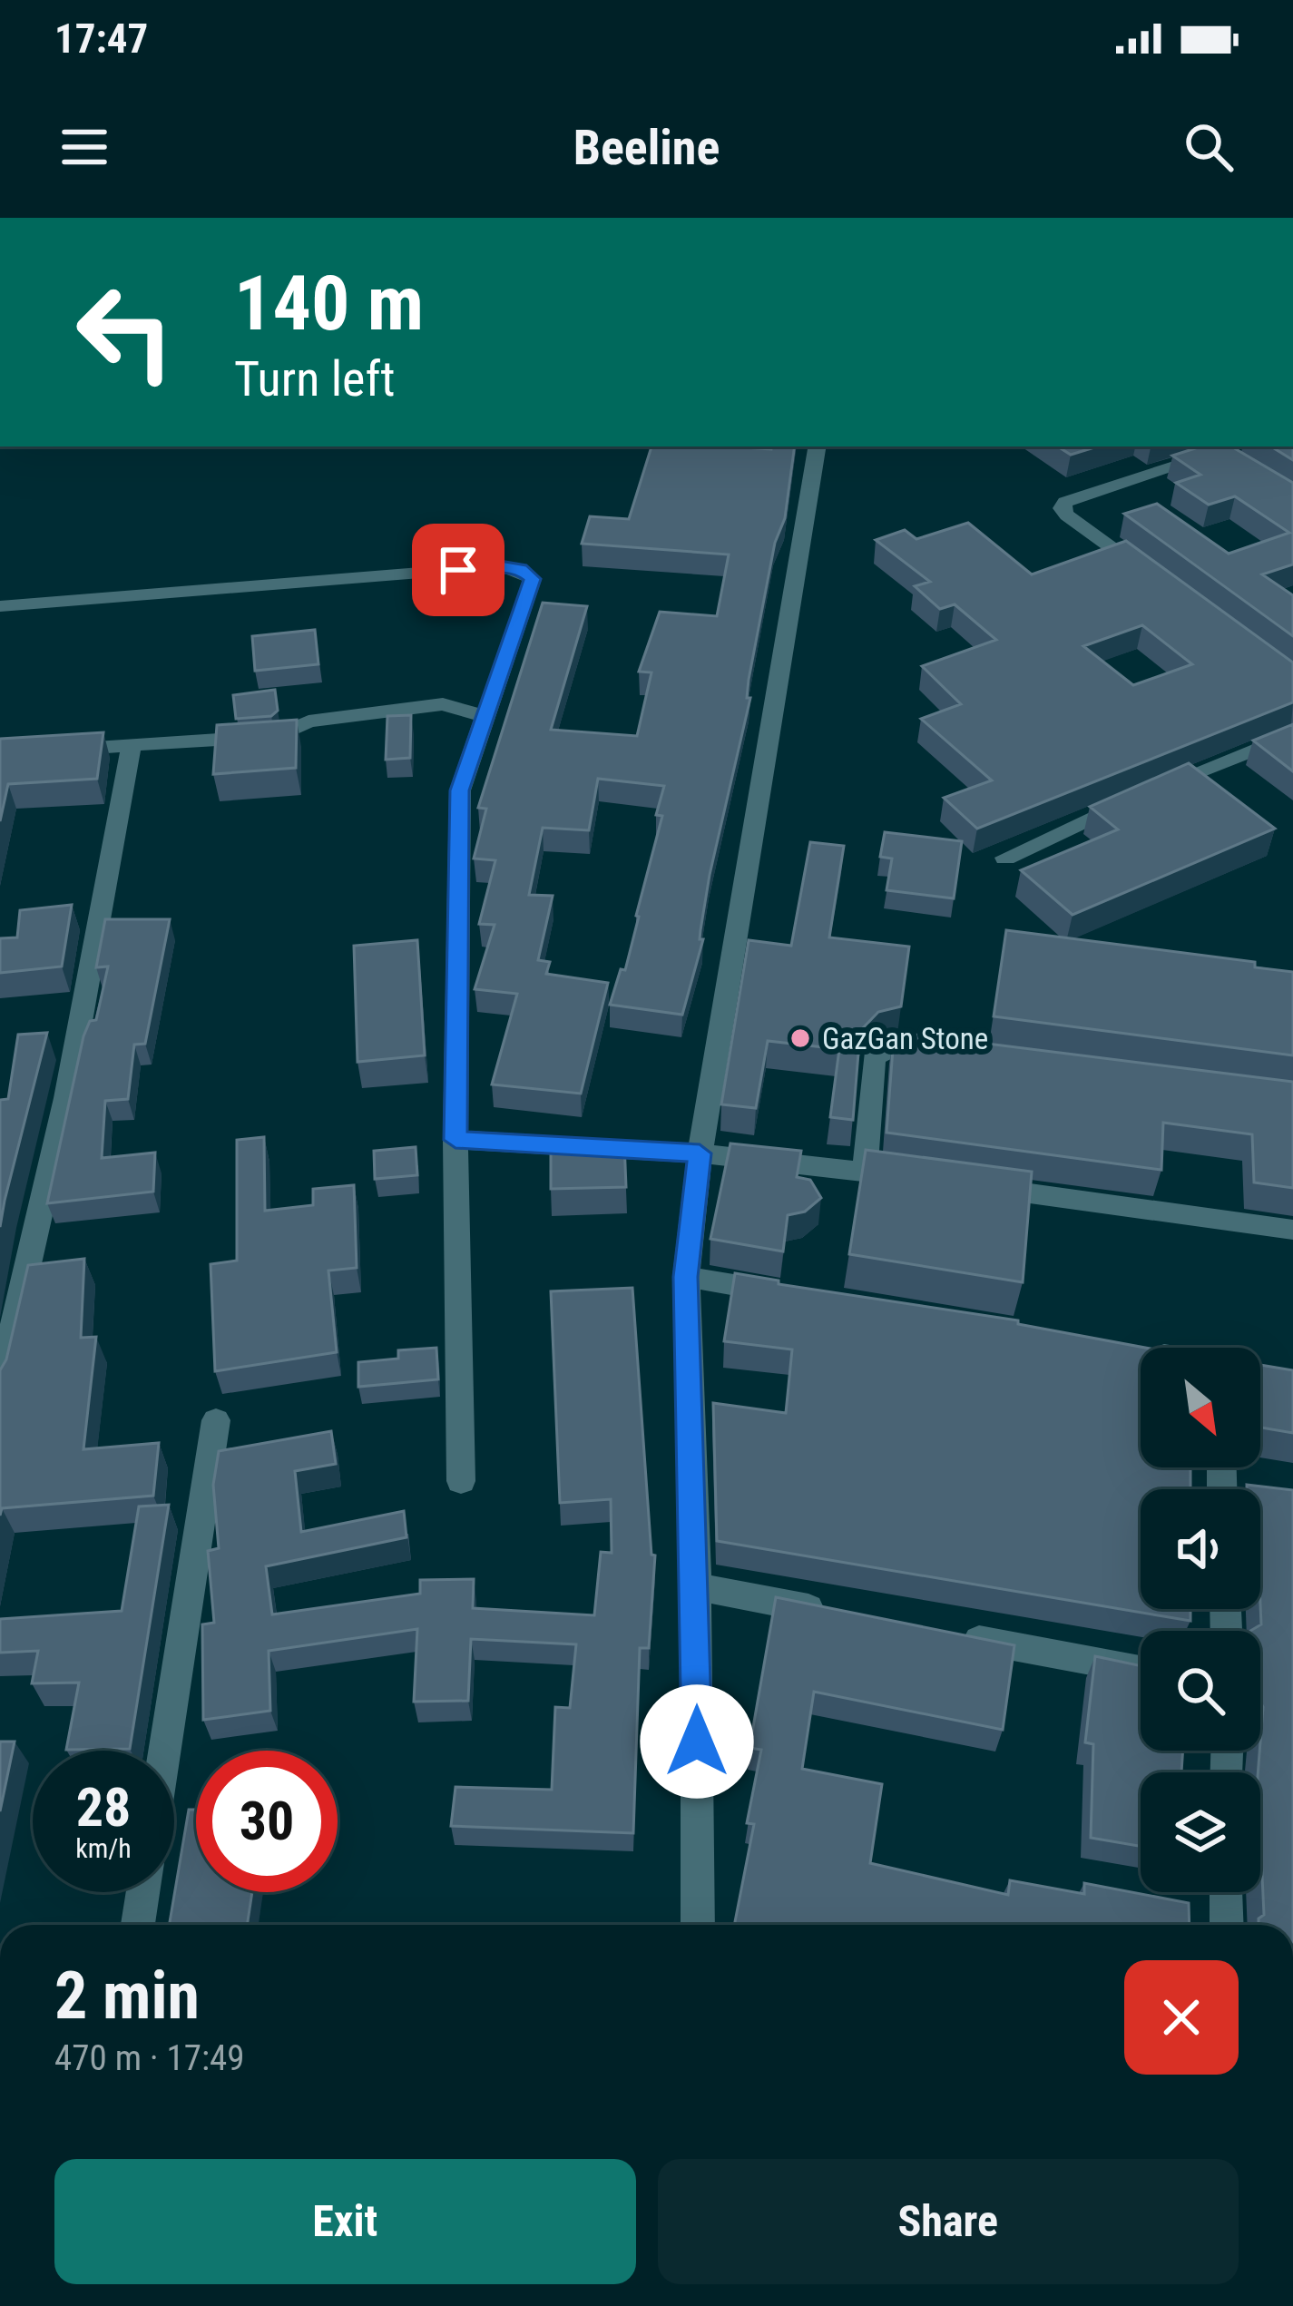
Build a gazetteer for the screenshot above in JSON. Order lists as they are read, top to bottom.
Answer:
{
  "places": ["GazGan Stone"],
  "north": "bottom right",
  "page": {
    "status": "17:47",
    "header": "Beeline",
    "turn": ["140 m", "Turn left"],
    "speed": "28 km/h",
    "limit": "30",
    "heading": ["2 min", "470 m · 17:49"],
    "buttons": ["Exit", "Share"]
  }
}
